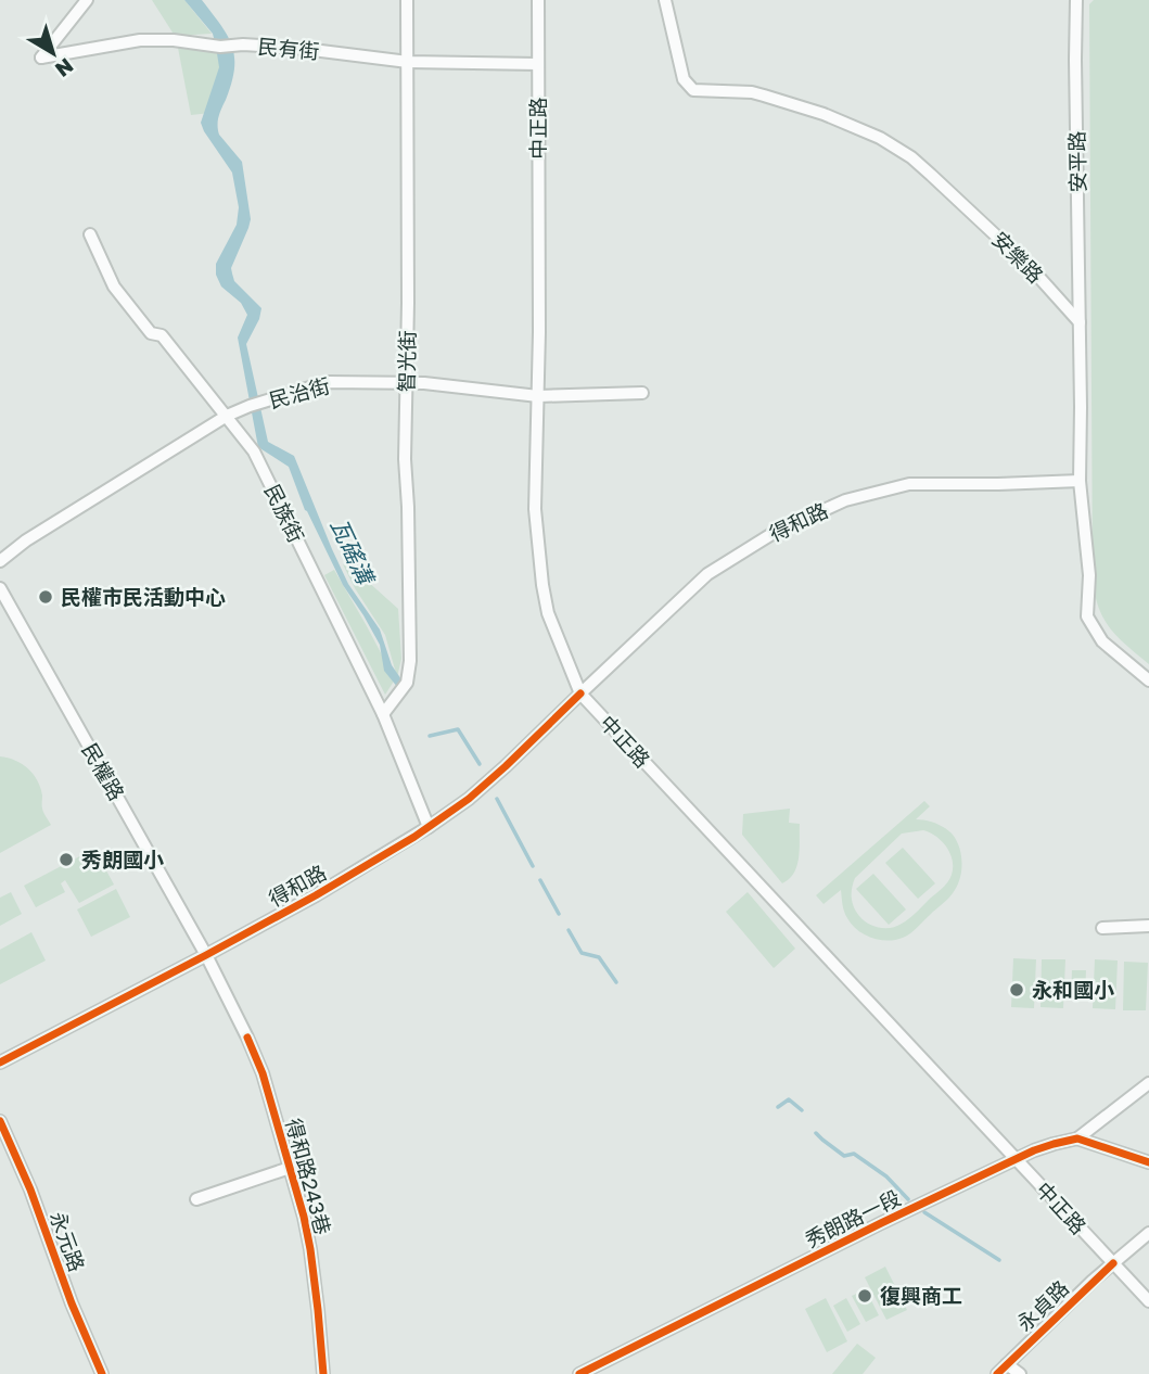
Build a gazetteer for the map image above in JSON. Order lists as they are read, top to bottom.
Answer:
{
  "streets": {
    "street": [
      "民有街",
      "中正路",
      "安平路",
      "安樂路",
      "智光街",
      "民治街",
      "民族街",
      "得和路",
      "民權路",
      "得和路243巷",
      "秀朗路一段",
      "永元路",
      "永貞路"
    ]
  },
  "crossings": [
    ["民有街", "中正路"],
    ["民有街", "智光街"],
    ["中正路", "民治街"],
    ["中正路", "得和路"],
    ["中正路", "秀朗路一段"],
    ["中正路", "永貞路"],
    ["安平路", "安樂路"],
    ["智光街", "民治街"],
    ["智光街", "民族街"],
    ["民治街", "民族街"],
    ["民族街", "得和路"],
    ["得和路", "民權路"],
    ["得和路", "得和路243巷"],
    ["民權路", "得和路243巷"]
  ],
  "water": ["瓦磘溝"],
  "places": [
    "民權市民活動中心",
    "秀朗國小",
    "永和國小",
    "復興商工"
  ],
  "north": "bottom right"
}
